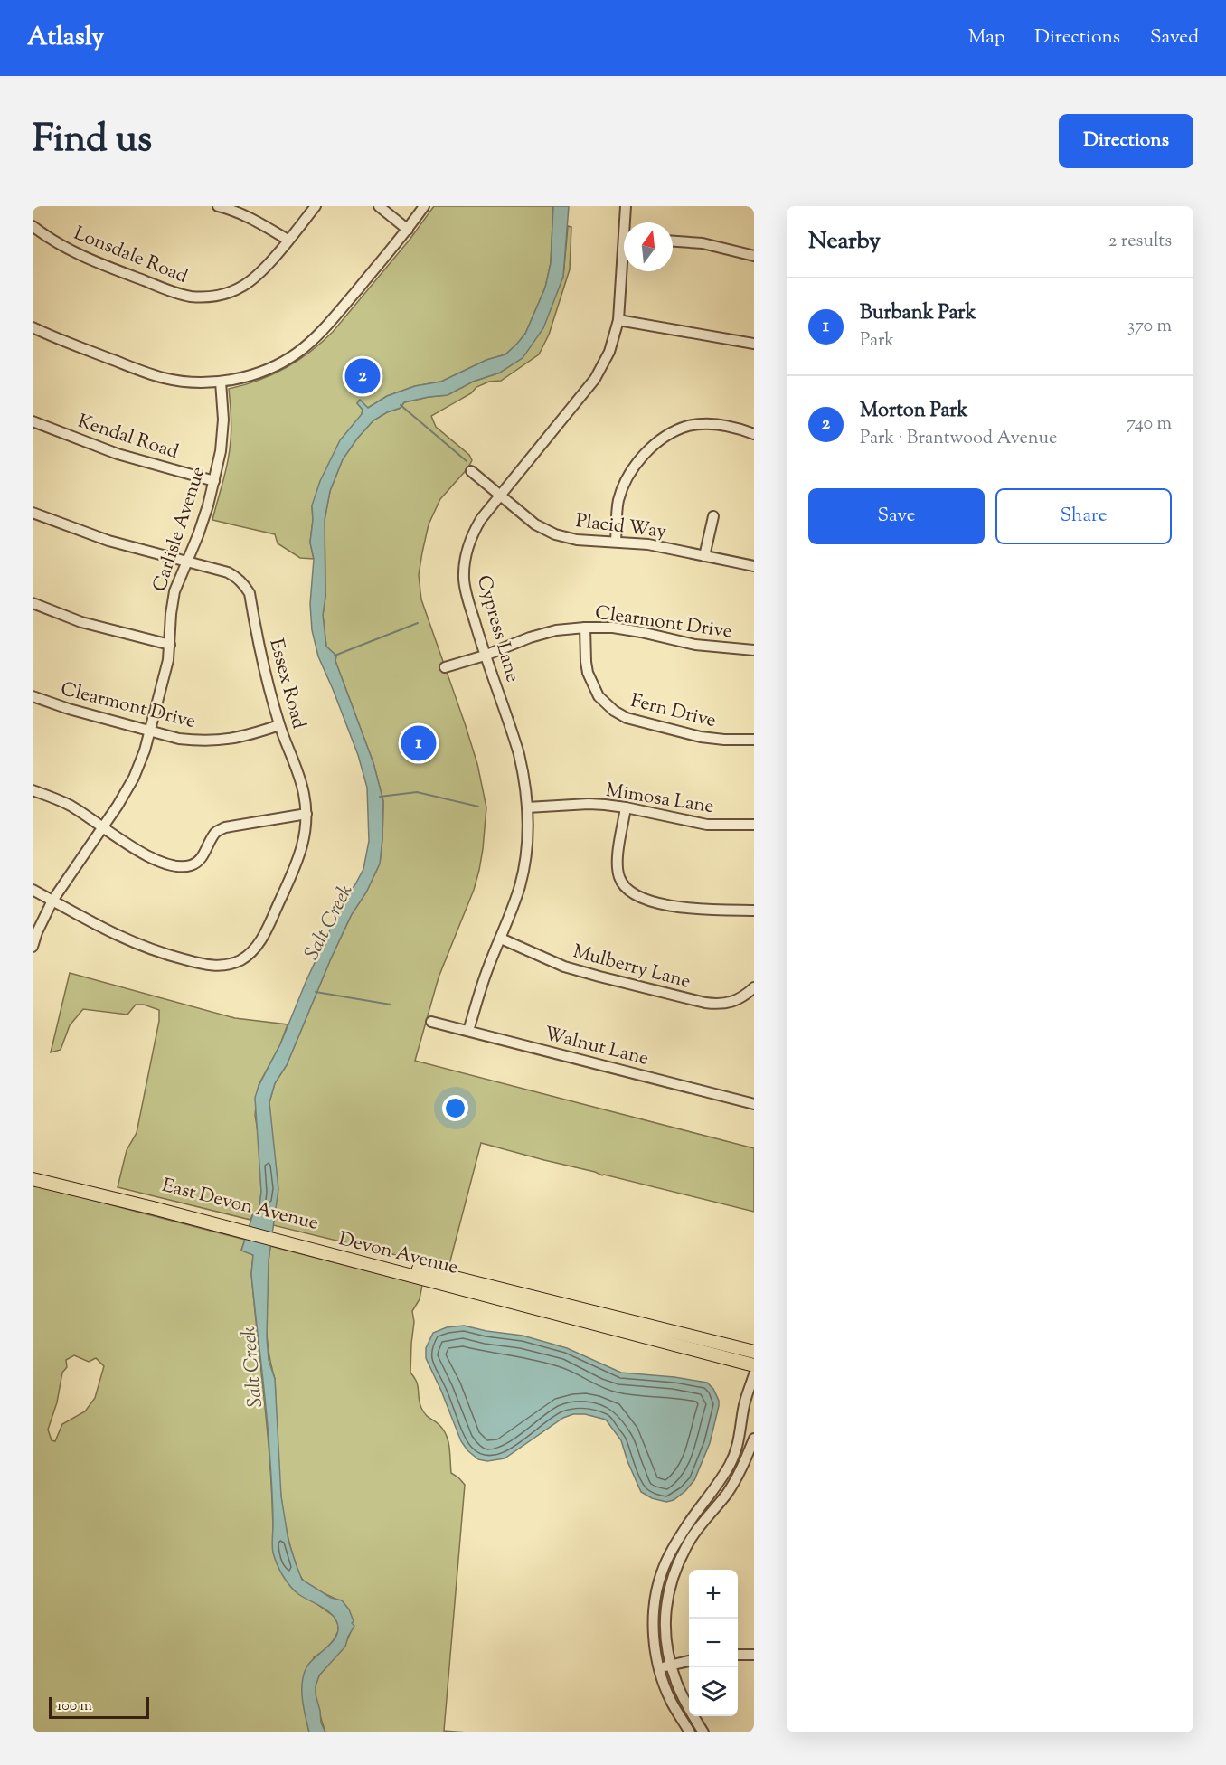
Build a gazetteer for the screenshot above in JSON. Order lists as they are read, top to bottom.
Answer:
{
  "streets": {
    "main road": ["East Devon Avenue", "Devon Avenue"],
    "street": [
      "Lonsdale Road",
      "Kendal Road",
      "Placid Way",
      "Carlisle Avenue",
      "Clearmont Drive",
      "Cypress Lane",
      "Essex Road",
      "Fern Drive",
      "Mimosa Lane",
      "Mulberry Lane",
      "Walnut Lane"
    ]
  },
  "crossings": [
    ["Kendal Road", "Carlisle Avenue"],
    ["Placid Way", "Cypress Lane"],
    ["Carlisle Avenue", "Clearmont Drive"],
    ["Carlisle Avenue", "Essex Road"],
    ["Clearmont Drive", "Cypress Lane"],
    ["Clearmont Drive", "Essex Road"],
    ["Clearmont Drive", "Fern Drive"],
    ["Cypress Lane", "Mimosa Lane"],
    ["Cypress Lane", "Mulberry Lane"],
    ["Cypress Lane", "Walnut Lane"],
    ["East Devon Avenue", "Devon Avenue"]
  ],
  "water": ["Salt Creek"],
  "scale_bar": "100 m",
  "north": "top",
  "page": {
    "header": "Atlasly",
    "nav": ["Map", "Directions", "Saved"],
    "title": "Find us",
    "buttons": [
      "Directions",
      ["Save", "Share"]
    ],
    "heading": ["Nearby", "2 results"],
    "list": [
      {
        "mark": "1",
        "name": "Burbank Park",
        "note": "Park",
        "value": "370 m"
      },
      {
        "mark": "2",
        "name": "Morton Park",
        "note": "Park · Brantwood Avenue",
        "value": "740 m"
      }
    ],
    "pins": ["2", "1"],
    "map_buttons": ["+", "−"],
    "scale": "100 m"
  }
}
